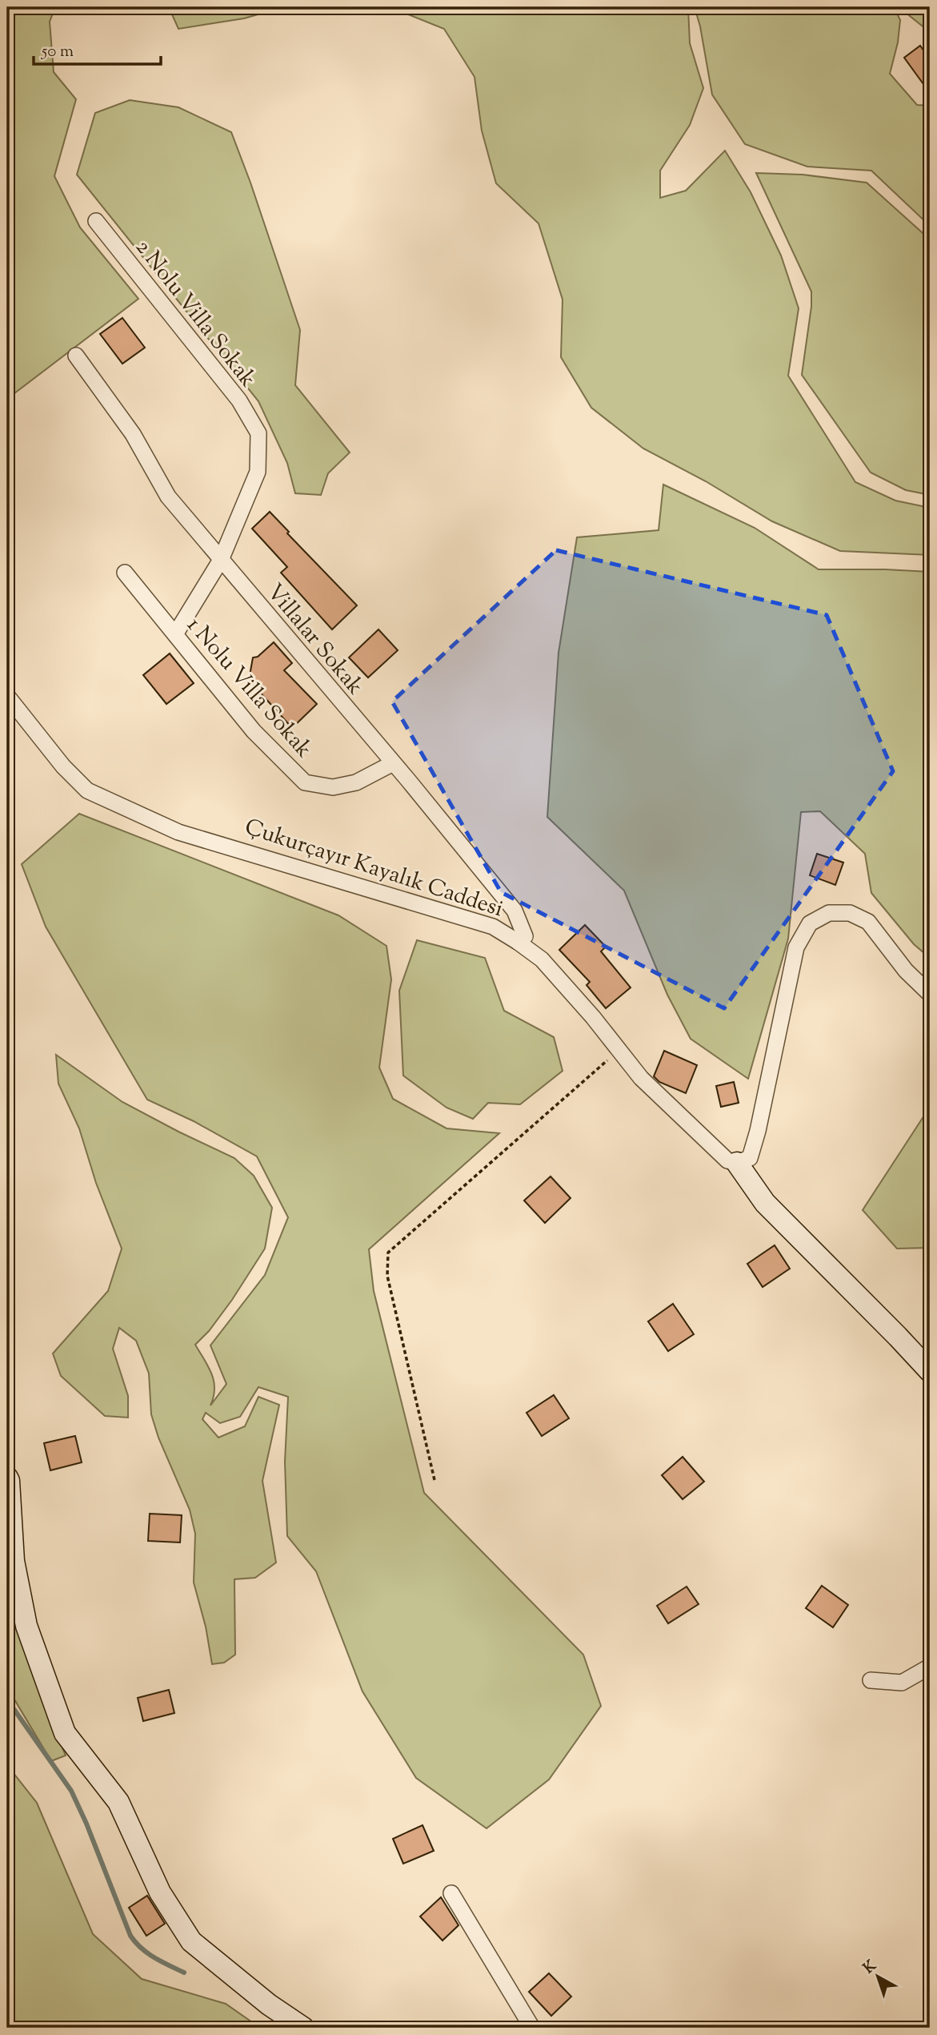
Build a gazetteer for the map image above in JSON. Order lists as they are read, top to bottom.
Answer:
{
  "streets": {
    "street": [
      "2 Nolu Villa Sokak",
      "Villalar Sokak",
      "1 Nolu Villa Sokak",
      "Çukurçayır Kayalık Caddesi"
    ]
  },
  "crossings": [
    ["2 Nolu Villa Sokak", "Villalar Sokak"],
    ["Villalar Sokak", "1 Nolu Villa Sokak"],
    ["Villalar Sokak", "Çukurçayır Kayalık Caddesi"]
  ],
  "scale_bar": "50 m",
  "north": "top left"
}
